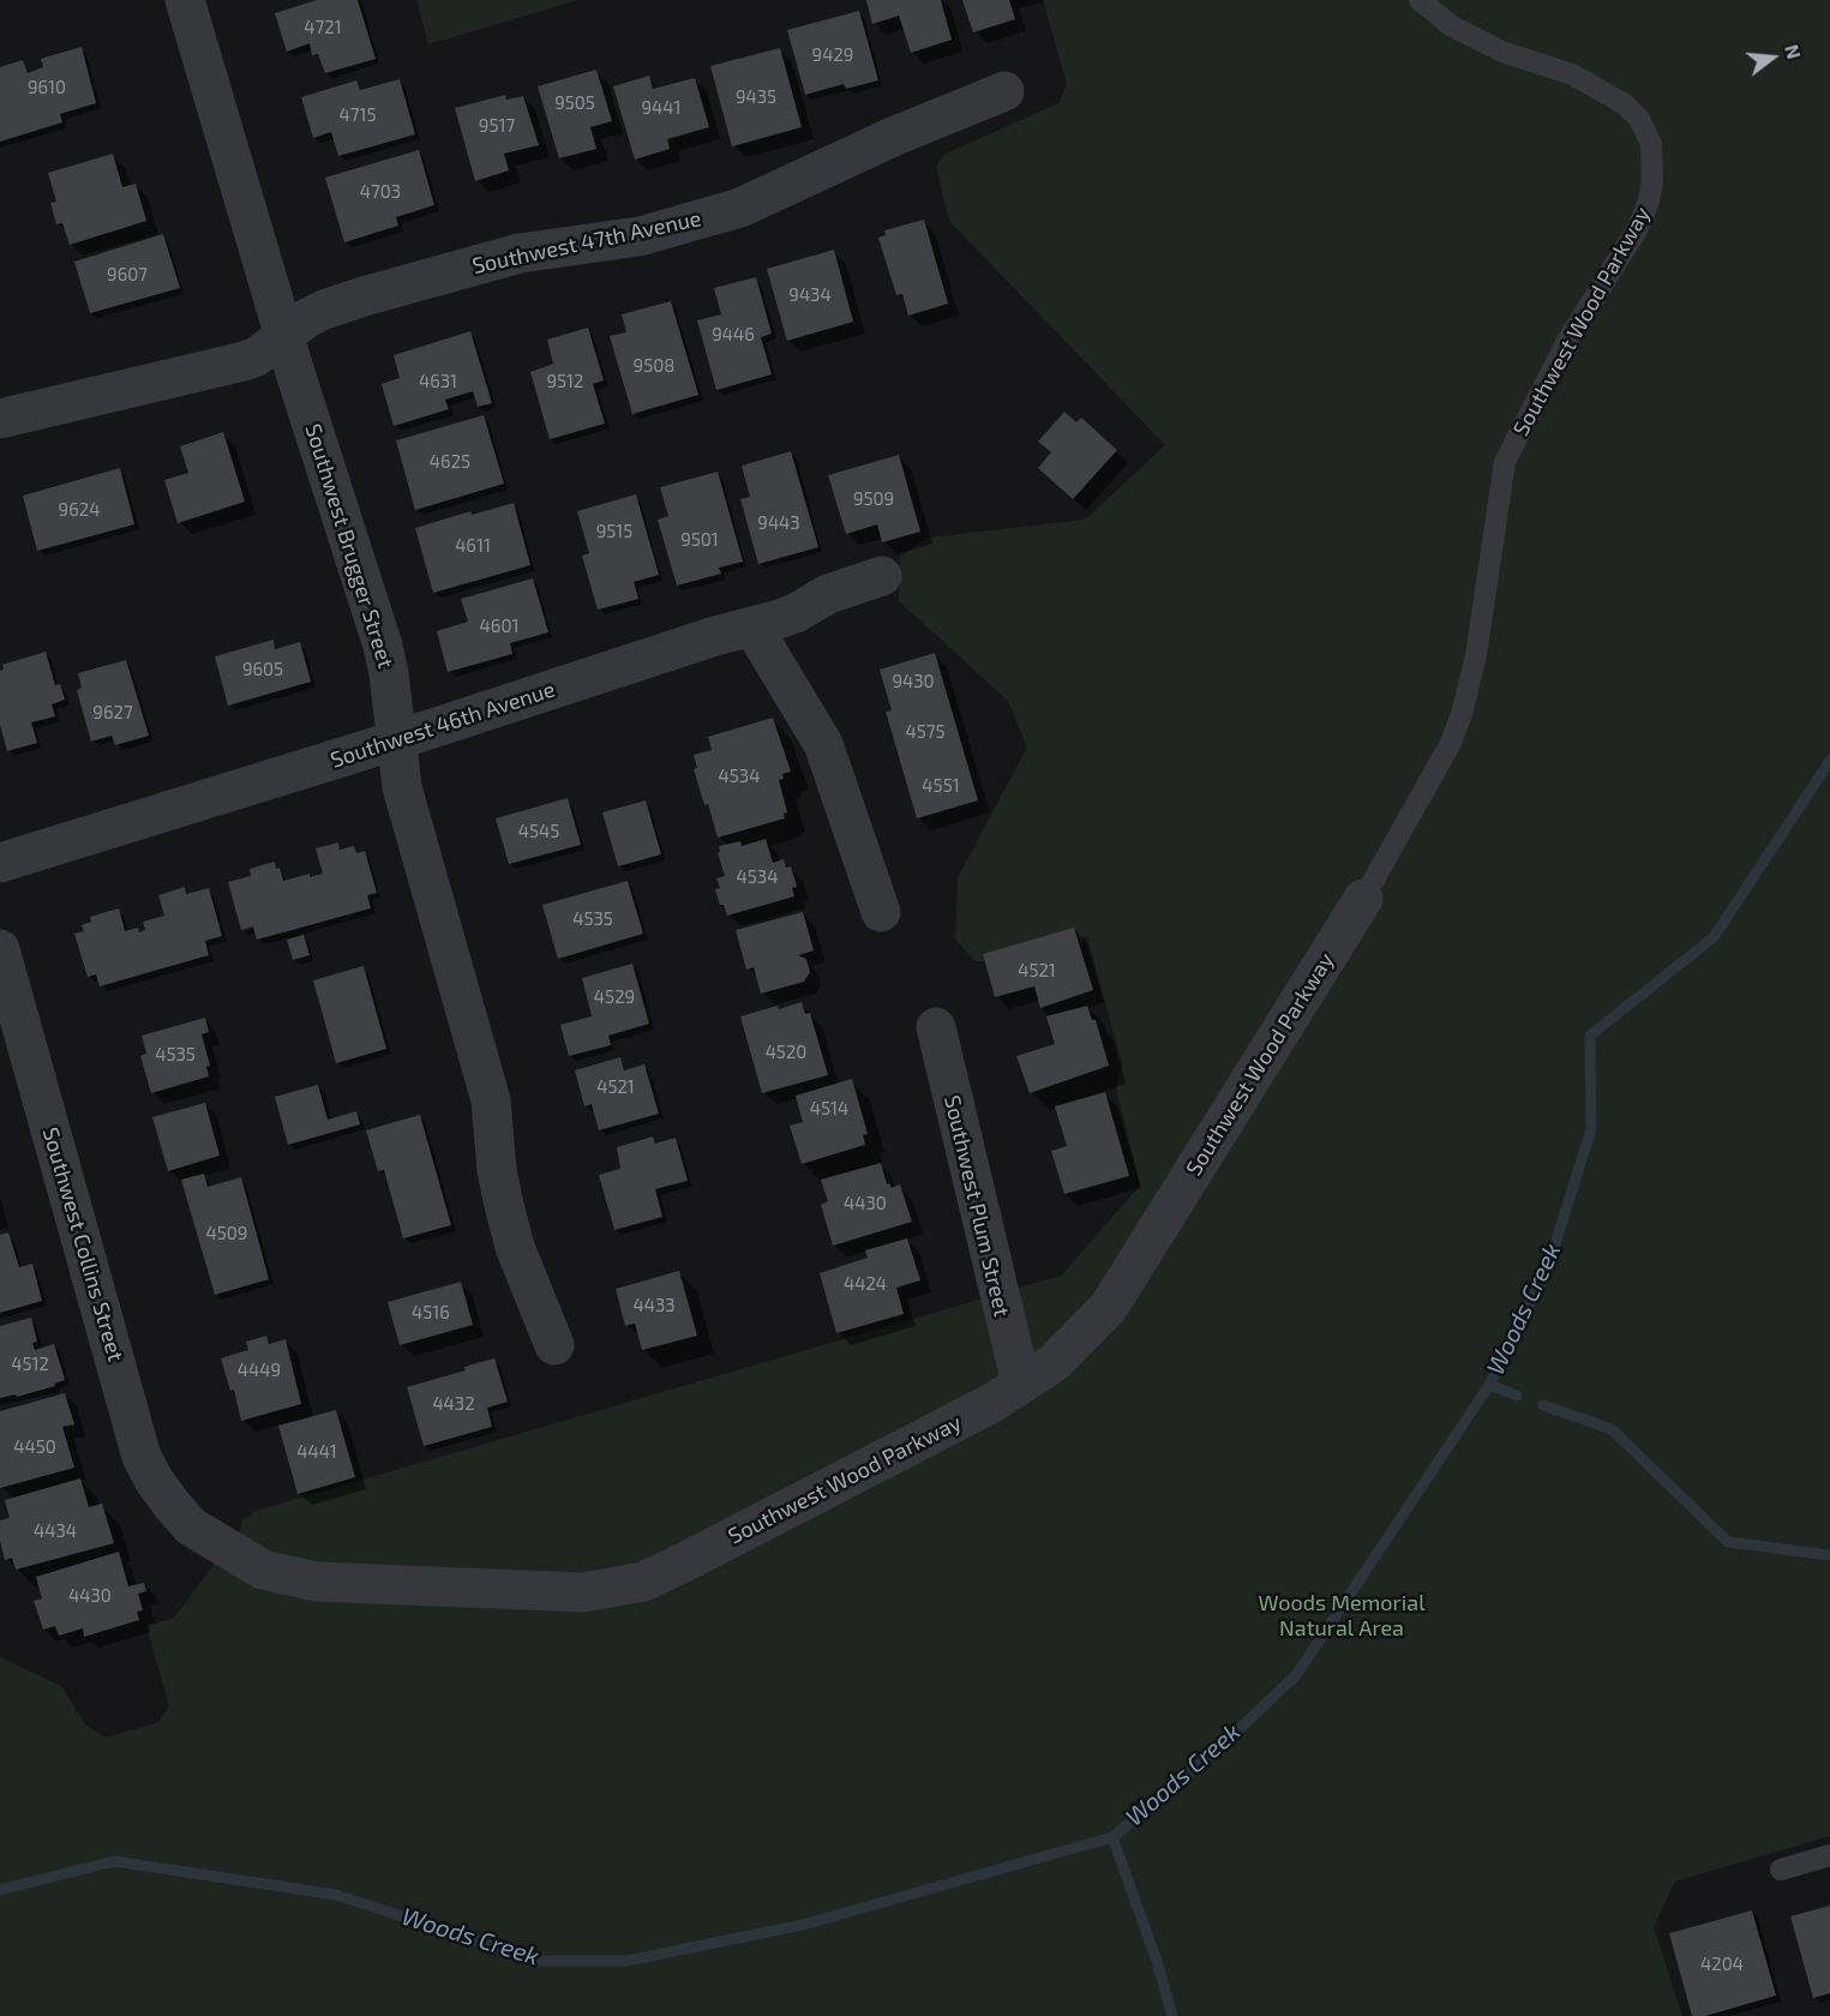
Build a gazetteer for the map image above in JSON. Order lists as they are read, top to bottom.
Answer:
{
  "streets": {
    "street": [
      "Southwest 47th Avenue",
      "Southwest Wood Parkway",
      "Southwest Brugger Street",
      "Southwest 46th Avenue",
      "Southwest Plum Street",
      "Southwest Collins Street"
    ]
  },
  "crossings": [
    ["Southwest 47th Avenue", "Southwest Brugger Street"],
    ["Southwest Wood Parkway", "Southwest Plum Street"],
    ["Southwest Wood Parkway", "Southwest Collins Street"],
    ["Southwest Brugger Street", "Southwest 46th Avenue"]
  ],
  "water": ["Woods Creek"],
  "parks": ["Woods Memorial Natural Area"],
  "house_numbers": [
    "4721",
    "9429",
    "9610",
    "9435",
    "9505",
    "9441",
    "4715",
    "9517",
    "4703",
    "9607",
    "9434",
    "9446",
    "9508",
    "4631",
    "9512",
    "4625",
    "9509",
    "9624",
    "9443",
    "9515",
    "9501",
    "4611",
    "4601",
    "9605",
    "9430",
    "9627",
    "4575",
    "4534",
    "4551",
    "4545",
    "4534",
    "4535",
    "4521",
    "4529",
    "4520",
    "4535",
    "4521",
    "4514",
    "4430",
    "4509",
    "4424",
    "4433",
    "4516",
    "4512",
    "4449",
    "4432",
    "4450",
    "4441",
    "4434",
    "4430",
    "4204"
  ],
  "north": "right"
}
